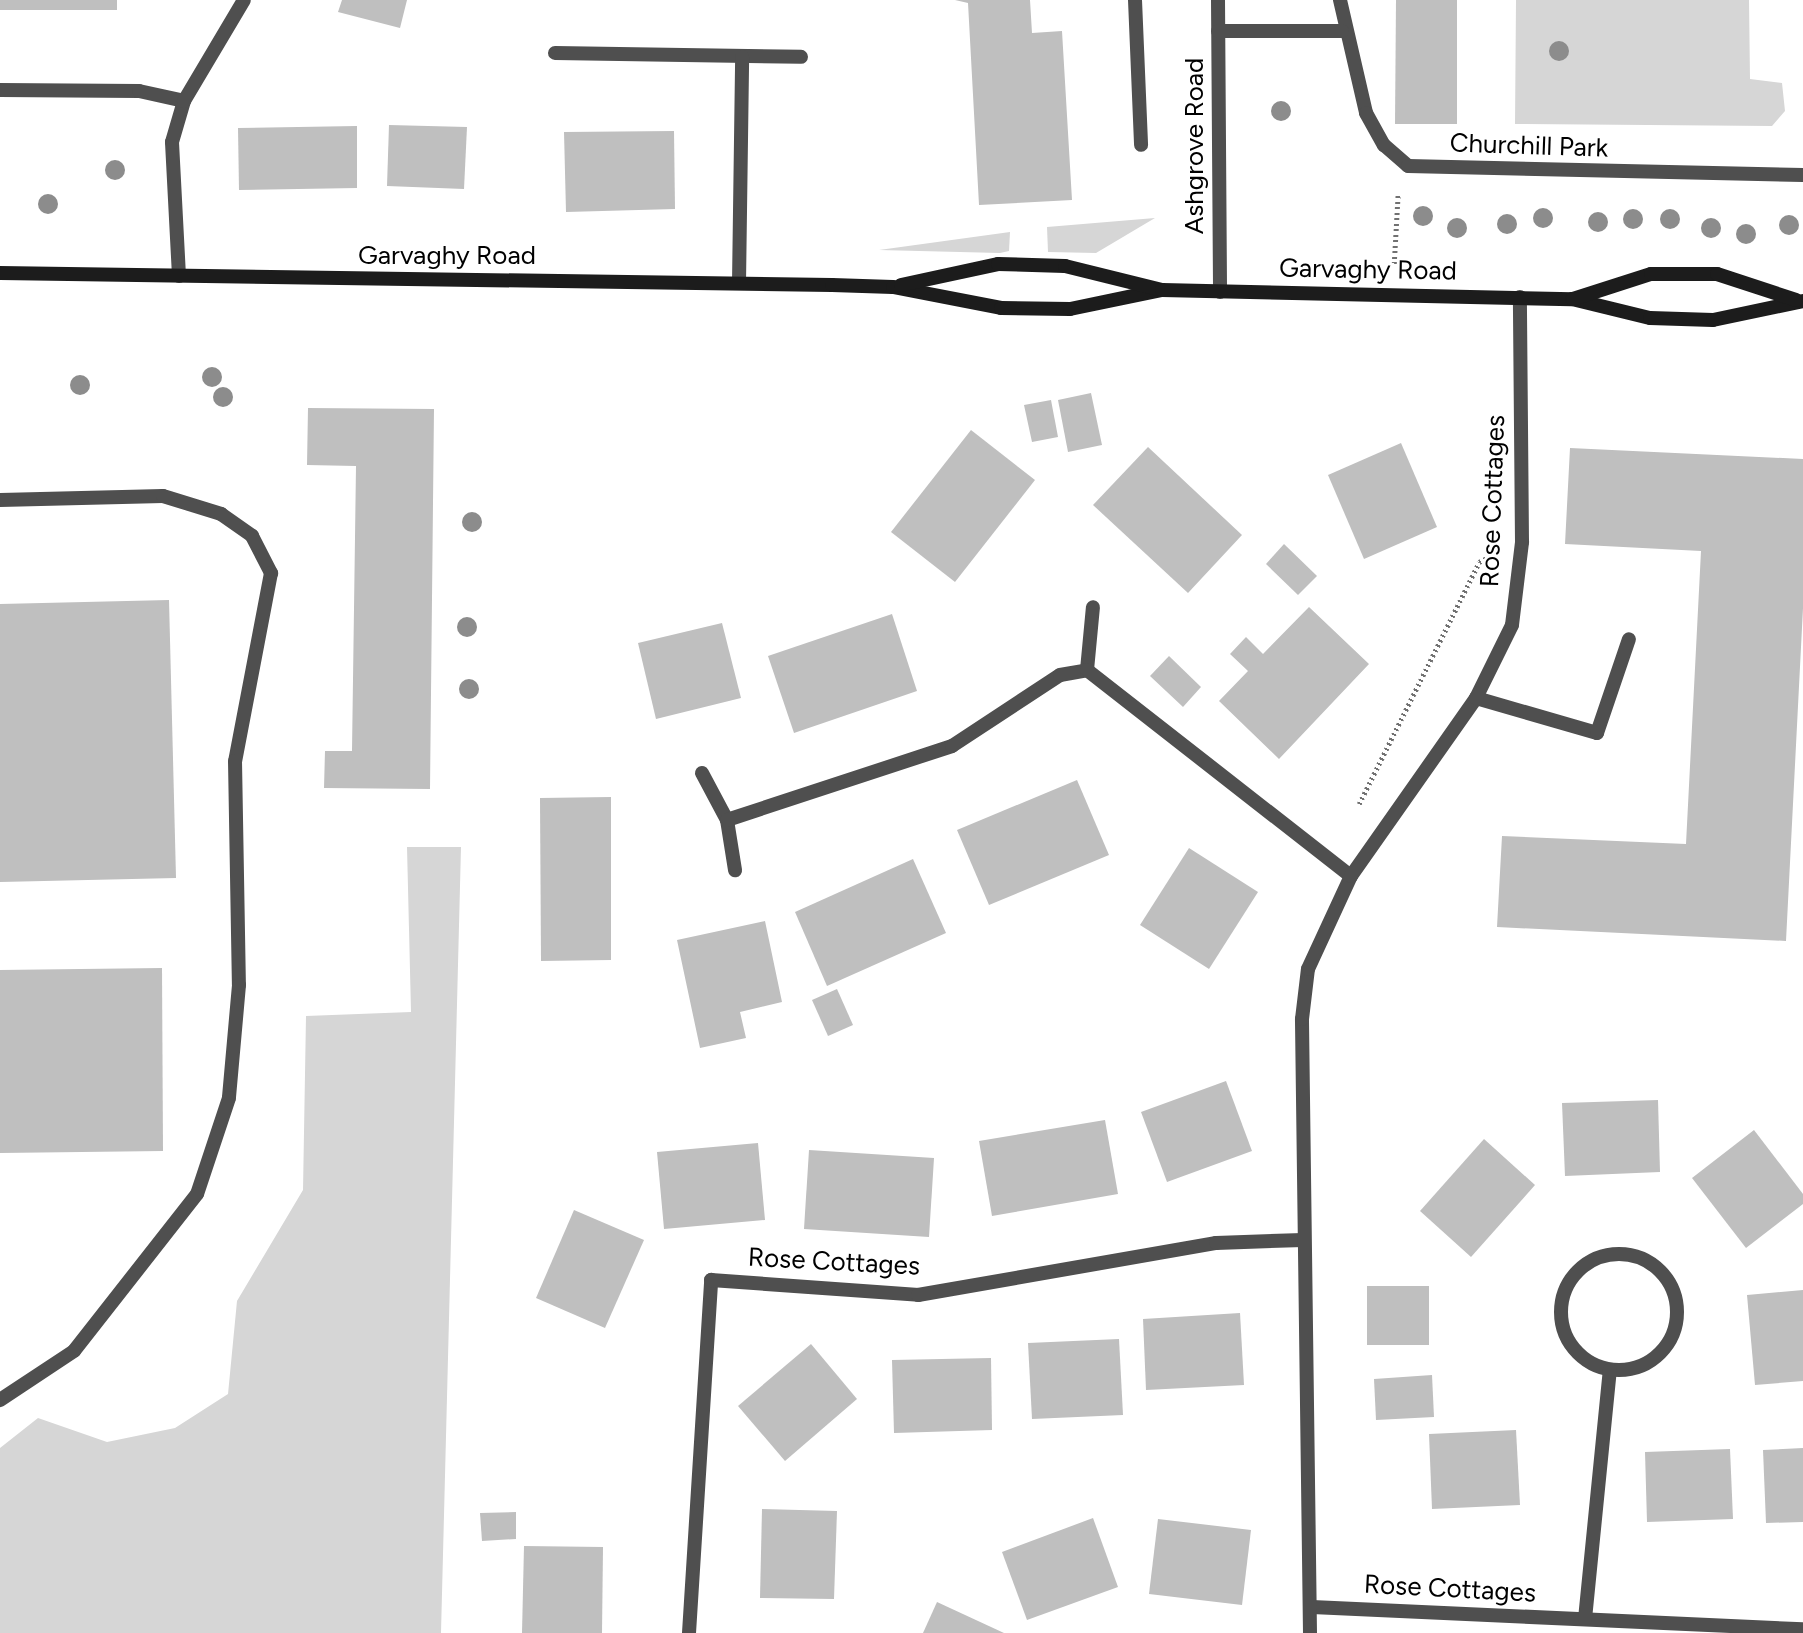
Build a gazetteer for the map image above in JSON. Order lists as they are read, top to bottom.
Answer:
{
  "streets": {
    "main road": ["Garvaghy Road"],
    "street": ["Ashgrove Road", "Churchill Park", "Rose Cottages"]
  },
  "crossings": [
    ["Ashgrove Road", "Garvaghy Road"],
    ["Garvaghy Road", "Rose Cottages"]
  ]
}
